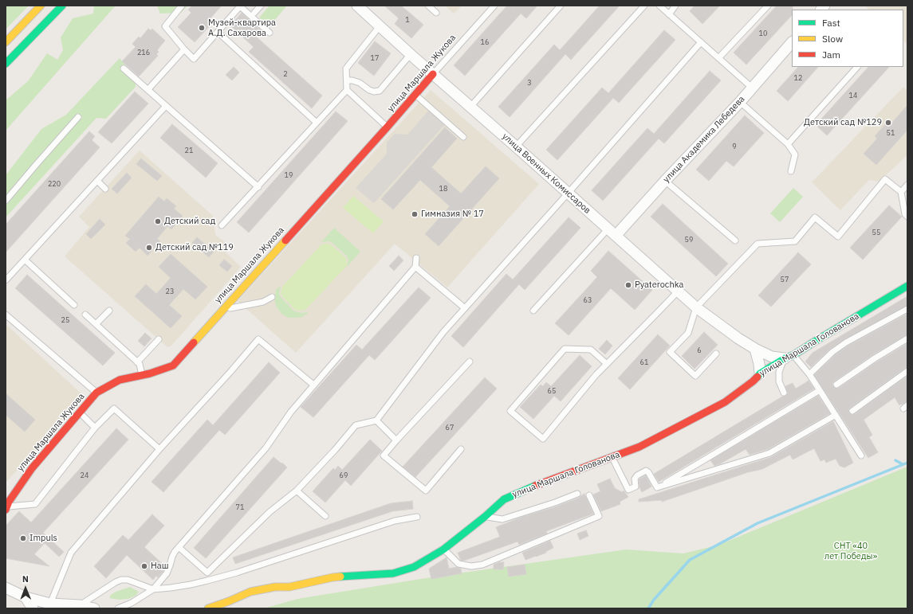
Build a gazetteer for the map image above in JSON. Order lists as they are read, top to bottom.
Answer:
{
  "streets": {
    "street": [
      "улица Маршала Жукова",
      "улица Академика Лебедева",
      "улица Военных Комиссаров",
      "улица Маршала Голованова"
    ]
  },
  "crossings": [
    ["улица Маршала Жукова", "улица Военных Комиссаров"],
    ["улица Академика Лебедева", "улица Военных Комиссаров"],
    ["улица Военных Комиссаров", "улица Маршала Голованова"]
  ],
  "parks": ["СНТ «40 лет Победы»"],
  "places": [
    "Музей-квартира А.Д. Сахарова",
    "Детский сад №129",
    "Гимназия № 17",
    "Детский сад",
    "Детский сад №119",
    "Pyaterochka",
    "Impuls",
    "Наш"
  ],
  "house_numbers": [
    "1",
    "10",
    "16",
    "216",
    "17",
    "2",
    "12",
    "3",
    "14",
    "51",
    "9",
    "21",
    "19",
    "220",
    "18",
    "55",
    "59",
    "57",
    "23",
    "63",
    "25",
    "6",
    "61",
    "65",
    "67",
    "24",
    "69",
    "71"
  ],
  "legend": ["Fast", "Slow", "Jam"],
  "north": "top"
}
